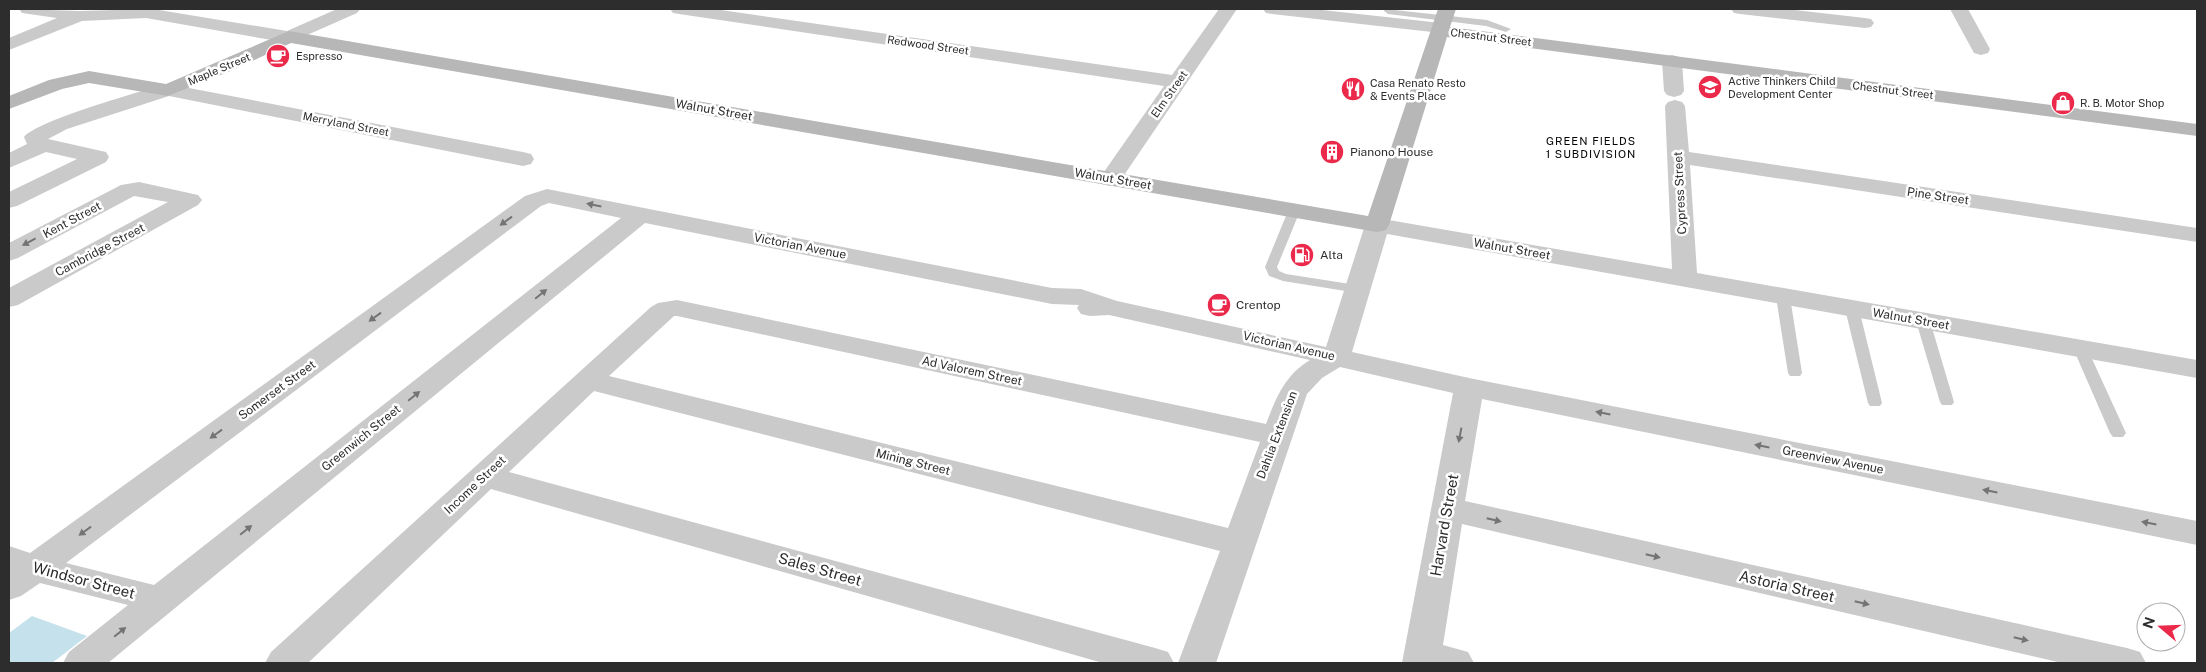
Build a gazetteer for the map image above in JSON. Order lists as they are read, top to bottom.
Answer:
{
  "streets": {
    "street": [
      "Chestnut Street",
      "Redwood Street",
      "Maple Street",
      "Elm Street",
      "Walnut Street",
      "Merryland Street",
      "Cypress Street",
      "Pine Street",
      "Kent Street",
      "Victorian Avenue",
      "Cambridge Street",
      "Ad Valorem Street",
      "Somerset Street",
      "Dahlia Extension",
      "Greenwich Street",
      "Greenview Avenue",
      "Mining Street",
      "Income Street",
      "Harvard Street",
      "Sales Street",
      "Windsor Street",
      "Astoria Street"
    ]
  },
  "crossings": [
    ["Chestnut Street", "Cypress Street"],
    ["Redwood Street", "Elm Street"],
    ["Maple Street", "Walnut Street"],
    ["Maple Street", "Merryland Street"],
    ["Elm Street", "Walnut Street"],
    ["Walnut Street", "Cypress Street"],
    ["Cypress Street", "Pine Street"],
    ["Kent Street", "Cambridge Street"],
    ["Victorian Avenue", "Somerset Street"],
    ["Victorian Avenue", "Dahlia Extension"],
    ["Victorian Avenue", "Greenwich Street"],
    ["Victorian Avenue", "Greenview Avenue"],
    ["Victorian Avenue", "Harvard Street"],
    ["Ad Valorem Street", "Dahlia Extension"],
    ["Ad Valorem Street", "Income Street"],
    ["Somerset Street", "Windsor Street"],
    ["Dahlia Extension", "Mining Street"],
    ["Greenwich Street", "Windsor Street"],
    ["Greenview Avenue", "Harvard Street"],
    ["Mining Street", "Income Street"],
    ["Income Street", "Sales Street"],
    ["Harvard Street", "Astoria Street"]
  ],
  "one_way": [
    "Somerset Street",
    "Greenwich Street",
    "Greenview Avenue",
    "Harvard Street",
    "Astoria Street"
  ],
  "districts": ["GREEN FIELDS 1 SUBDIVISION"],
  "places": {
    "cafe": ["Espresso", "Crentop"],
    "school or university": ["Active Thinkers Child Development Center"],
    "restaurant": ["Casa Renato Resto & Events Place"],
    "shop": ["R. B. Motor Shop"],
    "building": ["Pianono House"],
    "fuel station": ["Alta"]
  },
  "north": "left"
}
